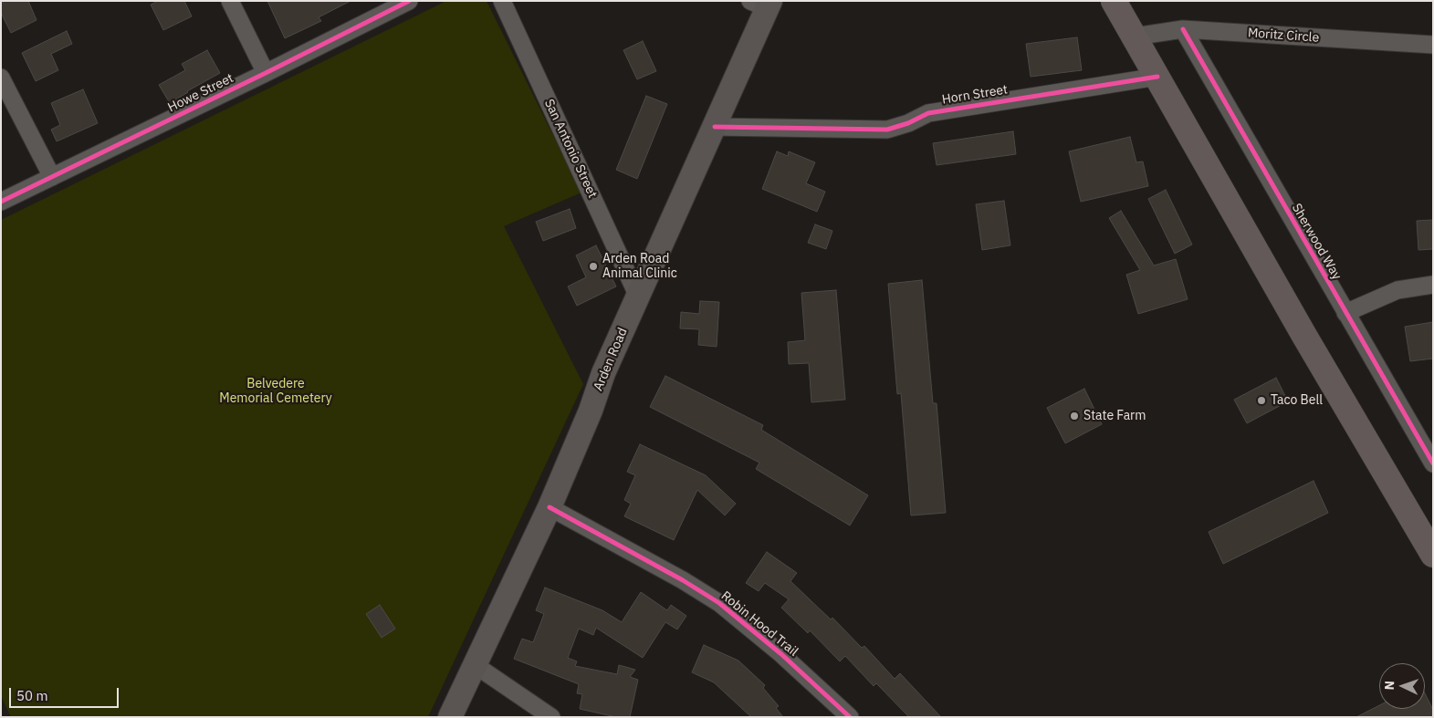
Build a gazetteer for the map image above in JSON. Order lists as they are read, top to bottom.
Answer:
{
  "streets": {
    "main road": ["Arden Road"],
    "street": [
      "Moritz Circle",
      "Howe Street",
      "Horn Street",
      "San Antonio Street",
      "Sherwood Way",
      "Robin Hood Trail"
    ]
  },
  "crossings": [
    ["Moritz Circle", "Sherwood Way"],
    ["Horn Street", "Arden Road"],
    ["San Antonio Street", "Arden Road"],
    ["Arden Road", "Robin Hood Trail"]
  ],
  "parks": ["Belvedere Memorial Cemetery"],
  "places": ["Arden Road Animal Clinic", "Taco Bell", "State Farm"],
  "scale_bar": "50 m",
  "north": "left"
}
